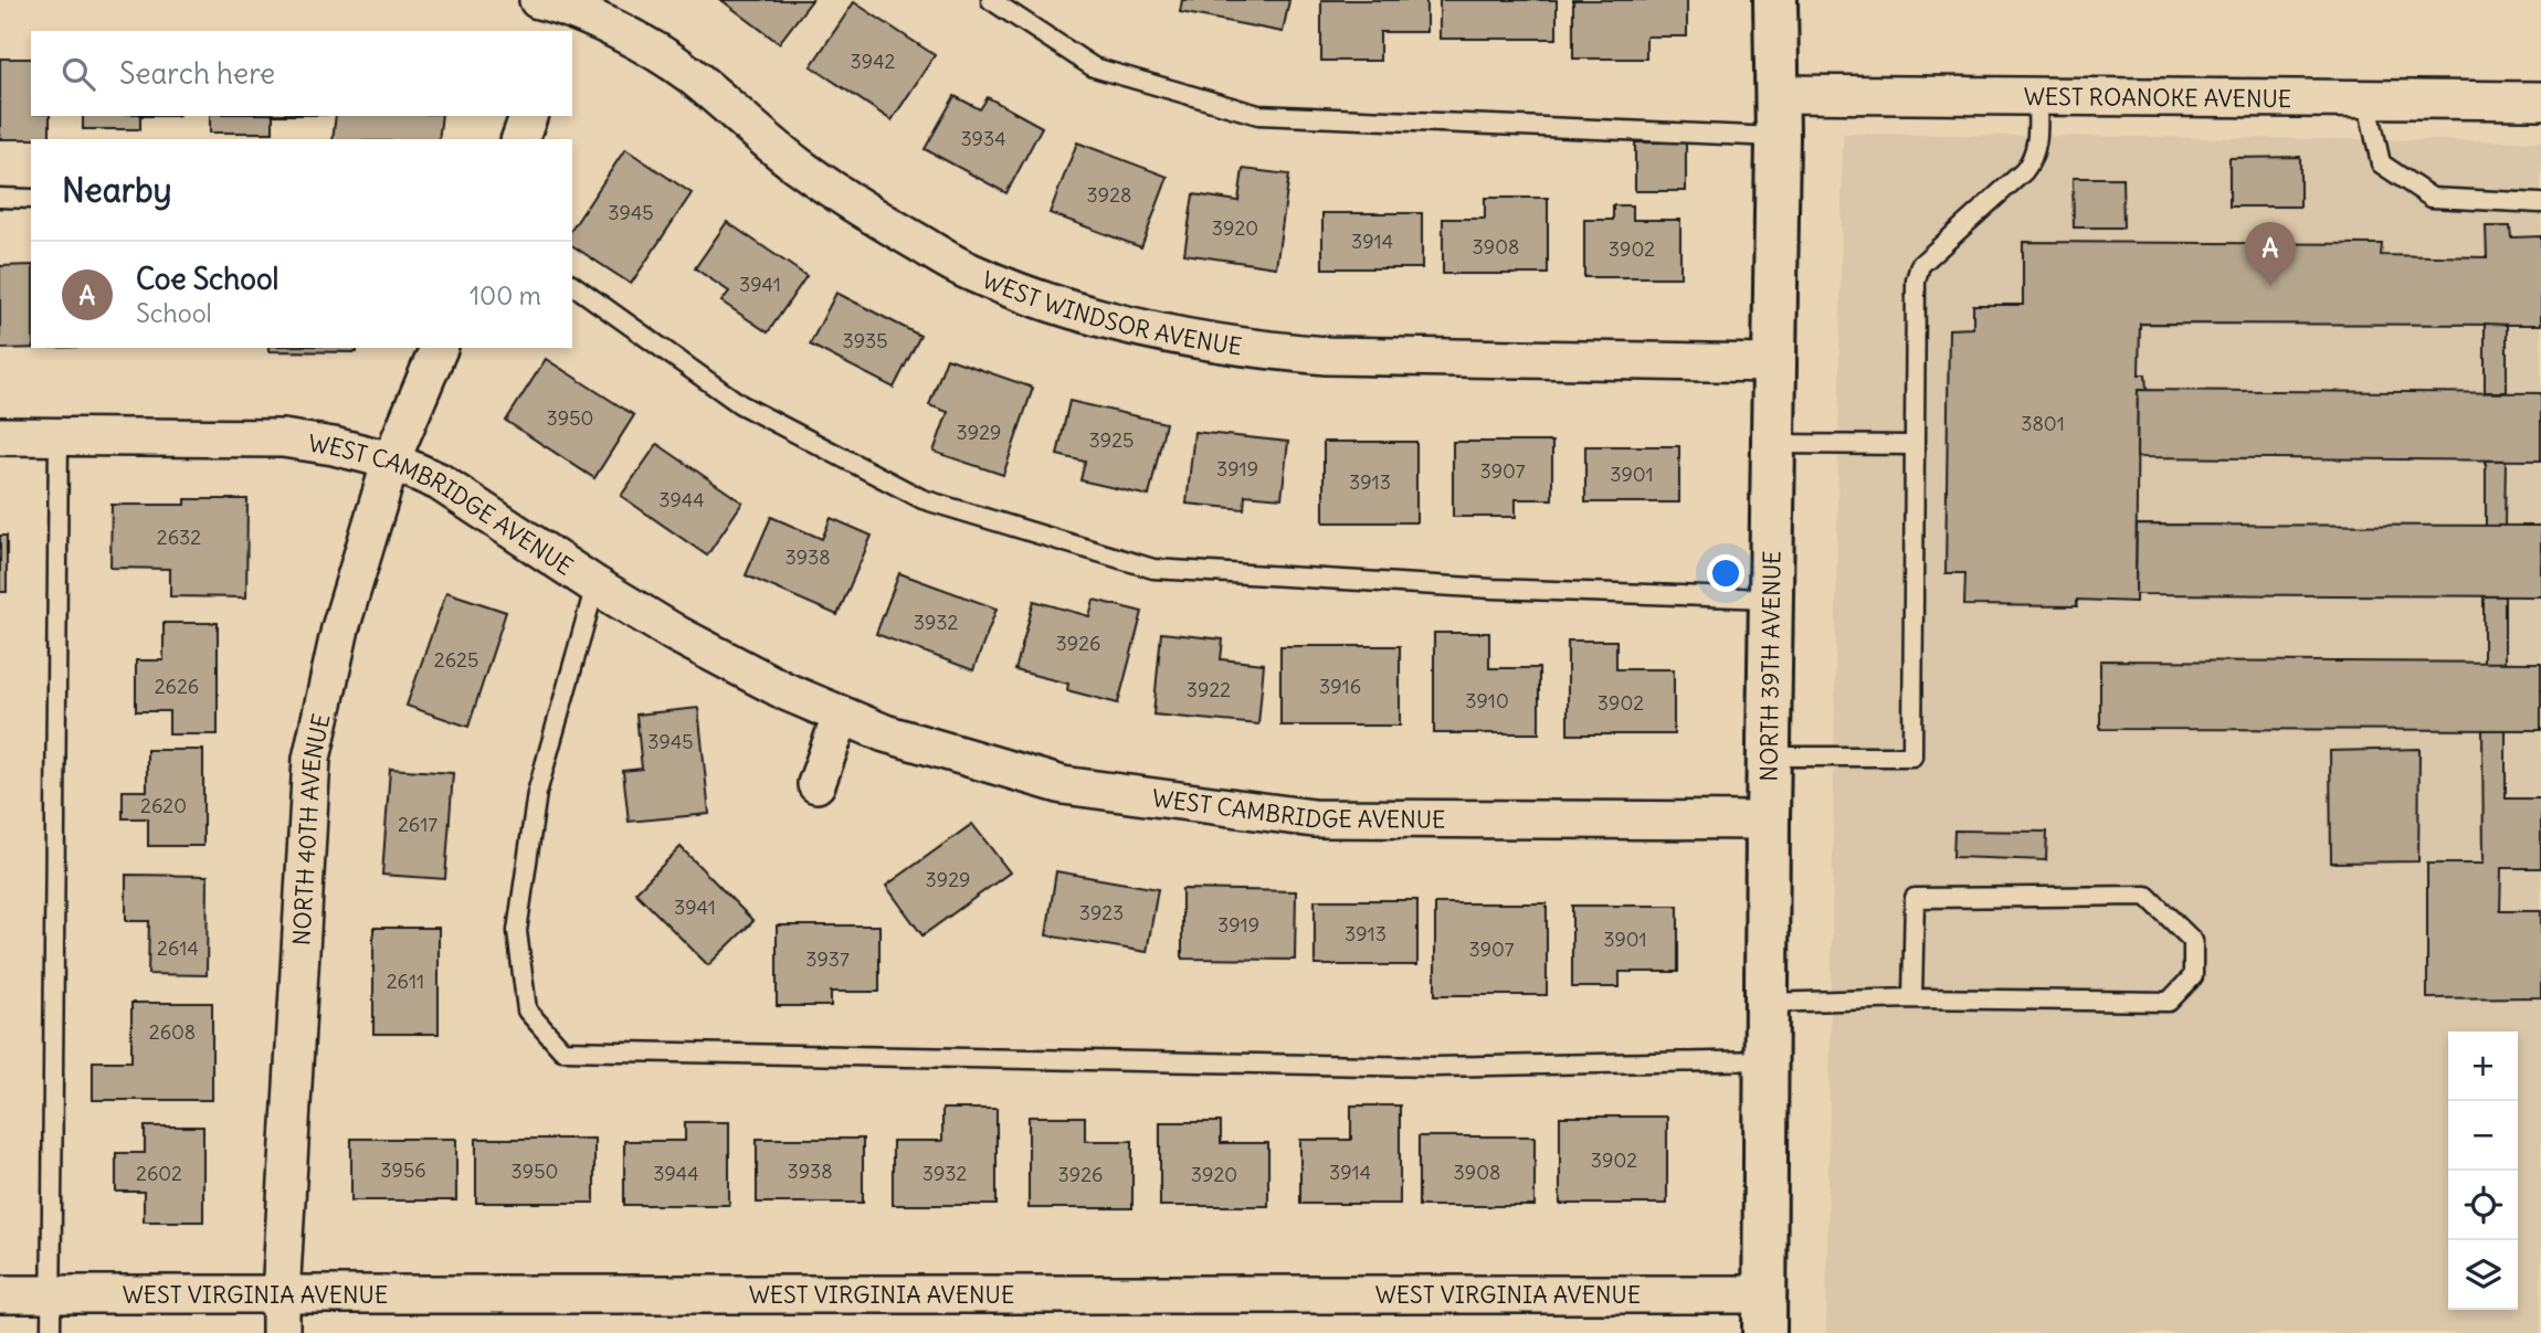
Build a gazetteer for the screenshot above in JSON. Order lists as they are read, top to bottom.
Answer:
{
  "streets": {
    "street": [
      "WEST ROANOKE AVENUE",
      "WEST WINDSOR AVENUE",
      "WEST CAMBRIDGE AVENUE",
      "NORTH 39TH AVENUE",
      "NORTH 40TH AVENUE",
      "WEST VIRGINIA AVENUE"
    ]
  },
  "crossings": [
    ["WEST ROANOKE AVENUE", "NORTH 39TH AVENUE"],
    ["WEST WINDSOR AVENUE", "NORTH 39TH AVENUE"],
    ["WEST CAMBRIDGE AVENUE", "NORTH 39TH AVENUE"],
    ["WEST CAMBRIDGE AVENUE", "NORTH 40TH AVENUE"],
    ["NORTH 39TH AVENUE", "WEST VIRGINIA AVENUE"],
    ["NORTH 40TH AVENUE", "WEST VIRGINIA AVENUE"]
  ],
  "house_numbers": [
    "3942",
    "3934",
    "3928",
    "3945",
    "3920",
    "3914",
    "3908",
    "3902",
    "3941",
    "3935",
    "3950",
    "3801",
    "3929",
    "3925",
    "3919",
    "3907",
    "3901",
    "3913",
    "3944",
    "2632",
    "3938",
    "3932",
    "3926",
    "2625",
    "2626",
    "3916",
    "3922",
    "3910",
    "3902",
    "3945",
    "2620",
    "2617",
    "3929",
    "3941",
    "3923",
    "3919",
    "3913",
    "3901",
    "2614",
    "3907",
    "3937",
    "2611",
    "2608",
    "3902",
    "3956",
    "3950",
    "3938",
    "3914",
    "3908",
    "2602",
    "3944",
    "3932",
    "3926",
    "3920"
  ],
  "page": {
    "search": "Search here",
    "heading": "Nearby",
    "pins": "A",
    "list": [
      {
        "mark": "A",
        "name": "Coe School",
        "note": "School",
        "value": "100 m"
      }
    ],
    "map_buttons": ["+", "−"]
  }
}
